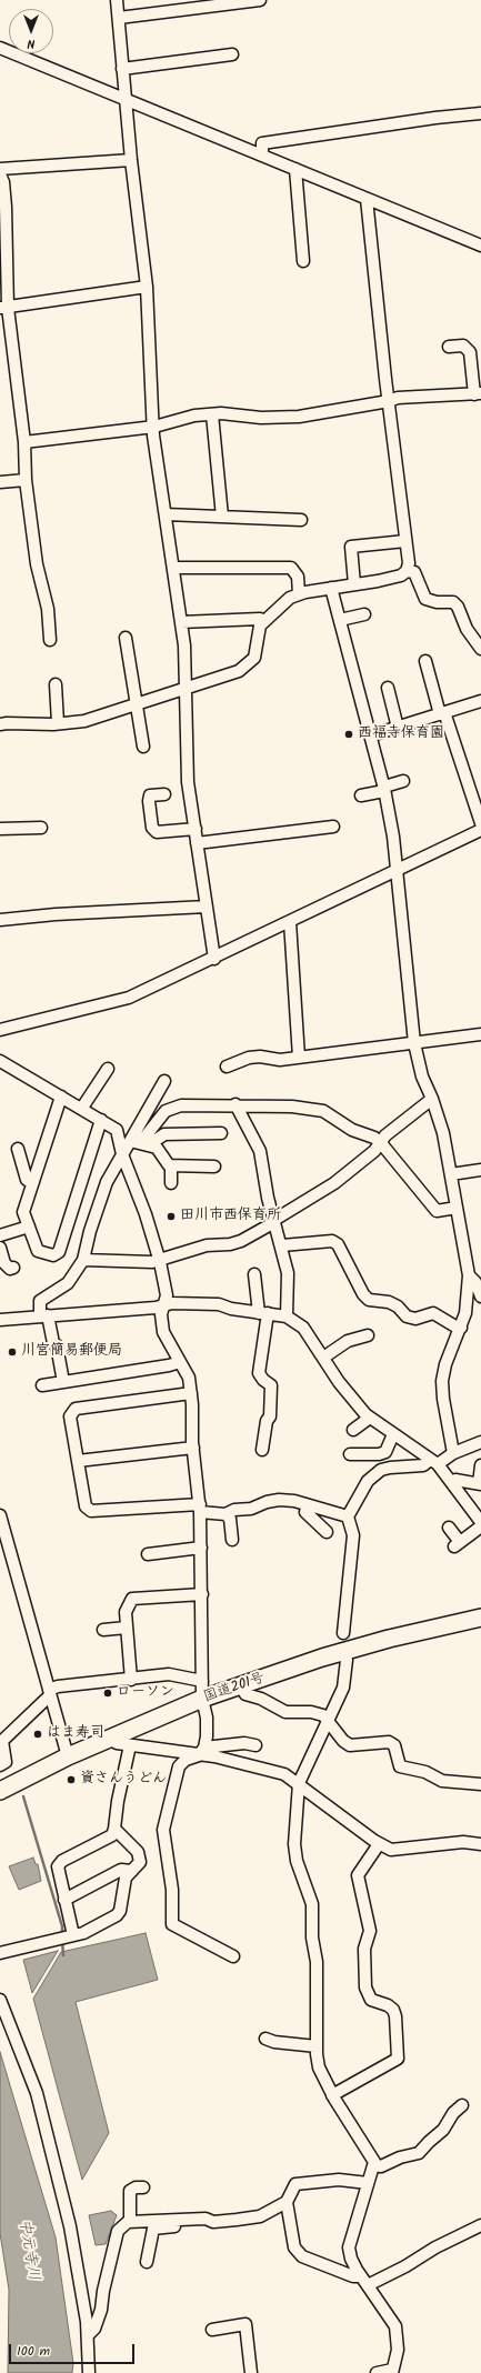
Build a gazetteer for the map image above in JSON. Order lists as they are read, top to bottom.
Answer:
{
  "streets": {
    "highway": ["国道201号"]
  },
  "water": ["中元寺川"],
  "places": [
    "西福寺保育園",
    "田川市西保育所",
    "川宮簡易郵便局",
    "ローソン",
    "はま寿司",
    "資さんうどん"
  ],
  "scale_bar": "100 m",
  "north": "bottom"
}
